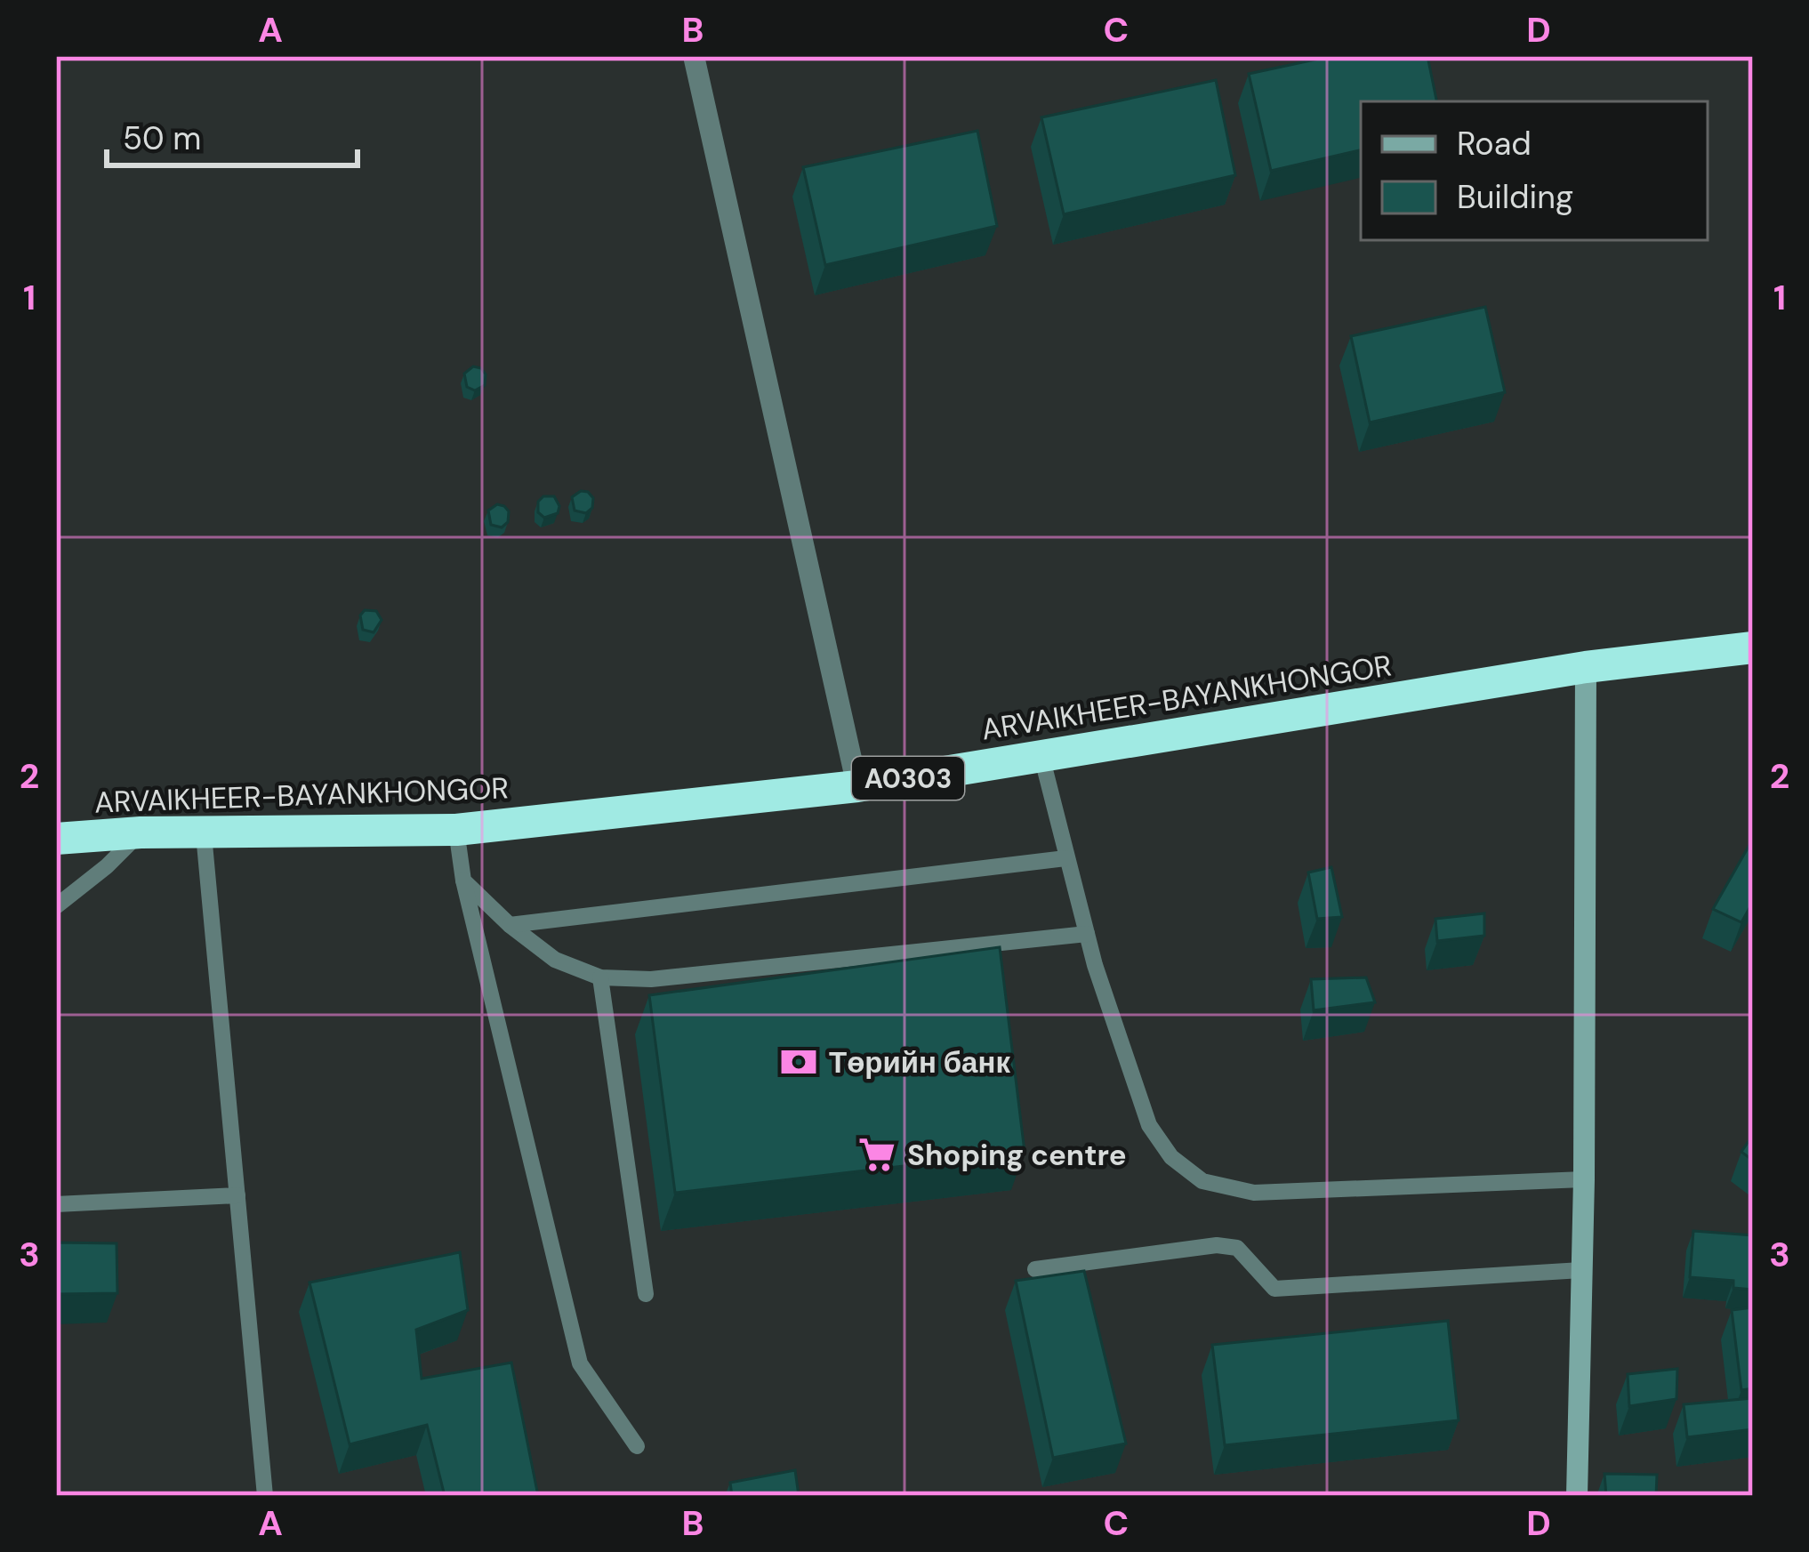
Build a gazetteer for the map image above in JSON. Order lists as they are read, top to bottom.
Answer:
{
  "streets": {
    "highway": ["ARVAIKHEER-BAYANKHONGOR", "A0303"]
  },
  "places": {
    "bank": ["Төрийн банк"],
    "supermarket": ["Shoping centre"]
  },
  "legend": ["Road", "Building"],
  "scale_bar": "50 m",
  "grid": {
    "columns": [
      "A",
      "B",
      "C",
      "D"
    ],
    "rows": ["1", "2", "3"]
  }
}
